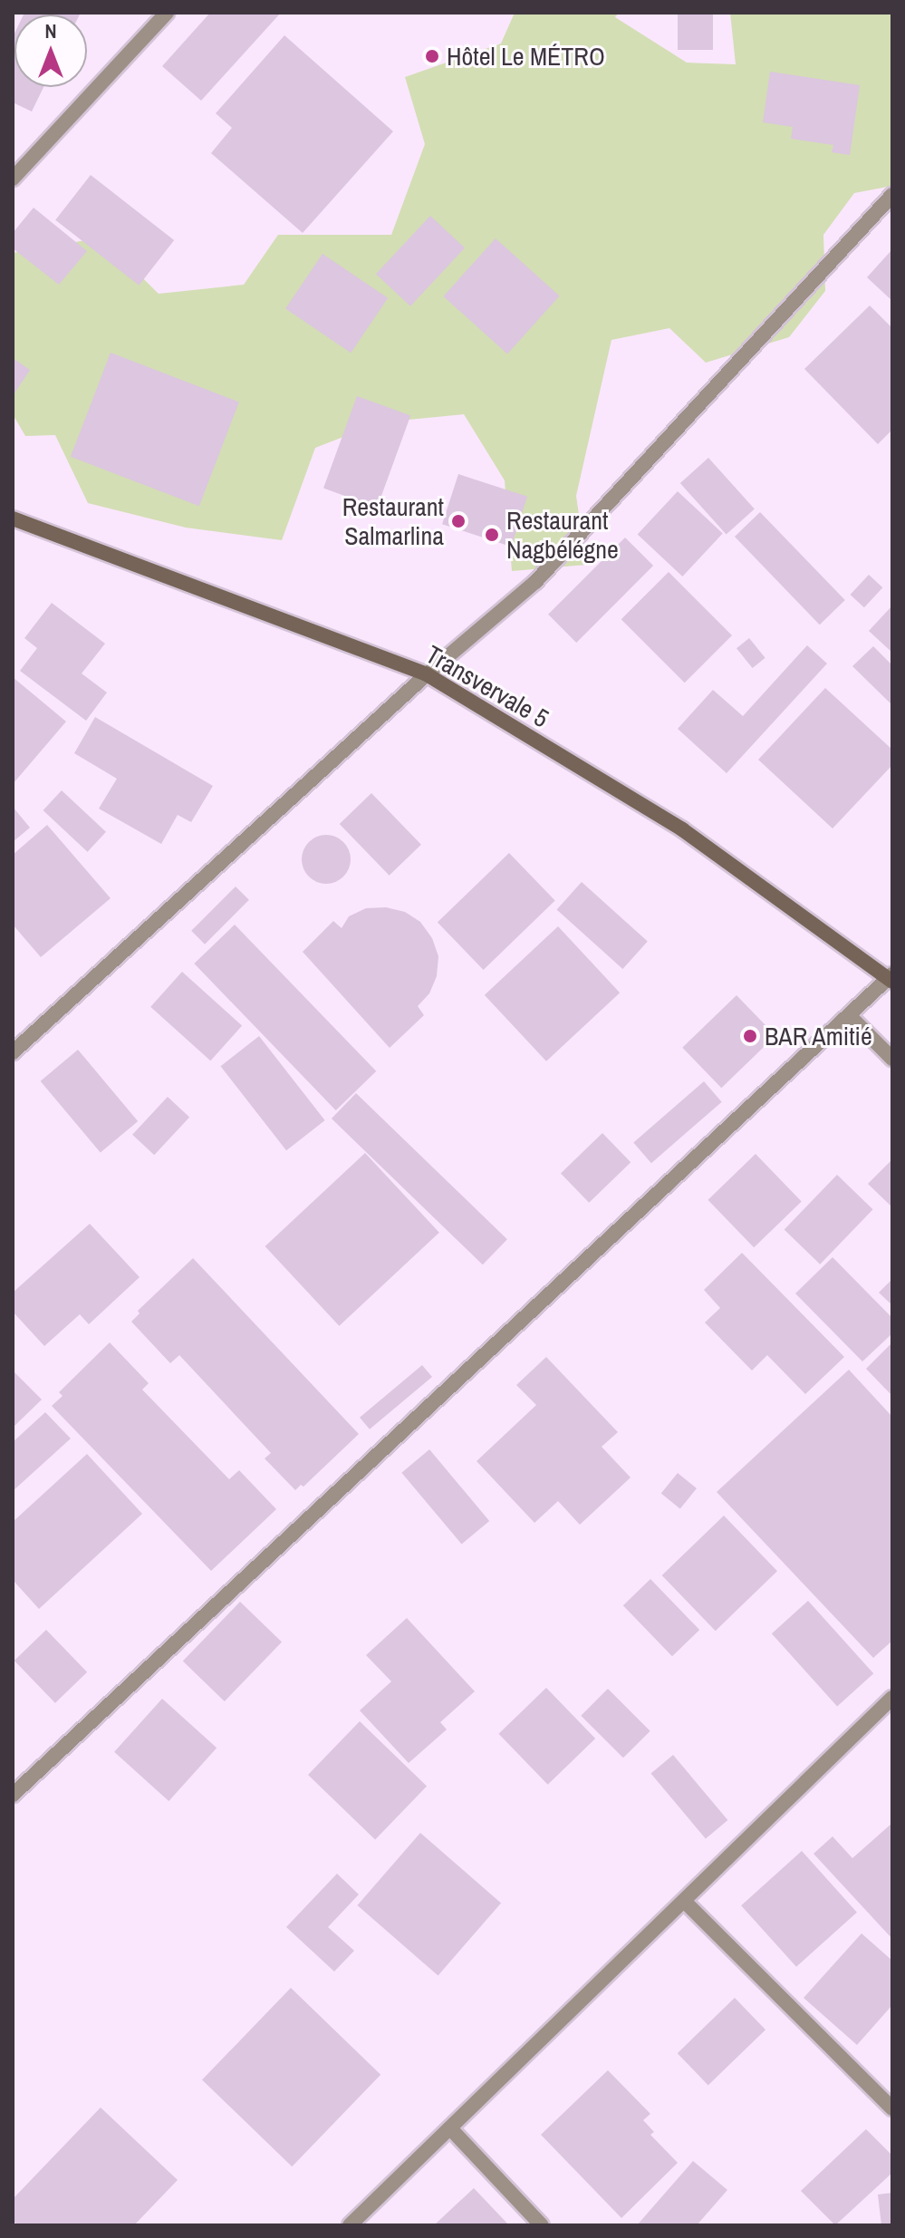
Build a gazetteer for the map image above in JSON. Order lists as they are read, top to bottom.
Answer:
{
  "streets": {
    "main road": ["Transvervale 5"]
  },
  "places": [
    "Hôtel Le MÉTRO",
    "Restaurant Salmarlina",
    "Restaurant Nagbélégne",
    "BAR Amitié"
  ],
  "north": "top"
}
